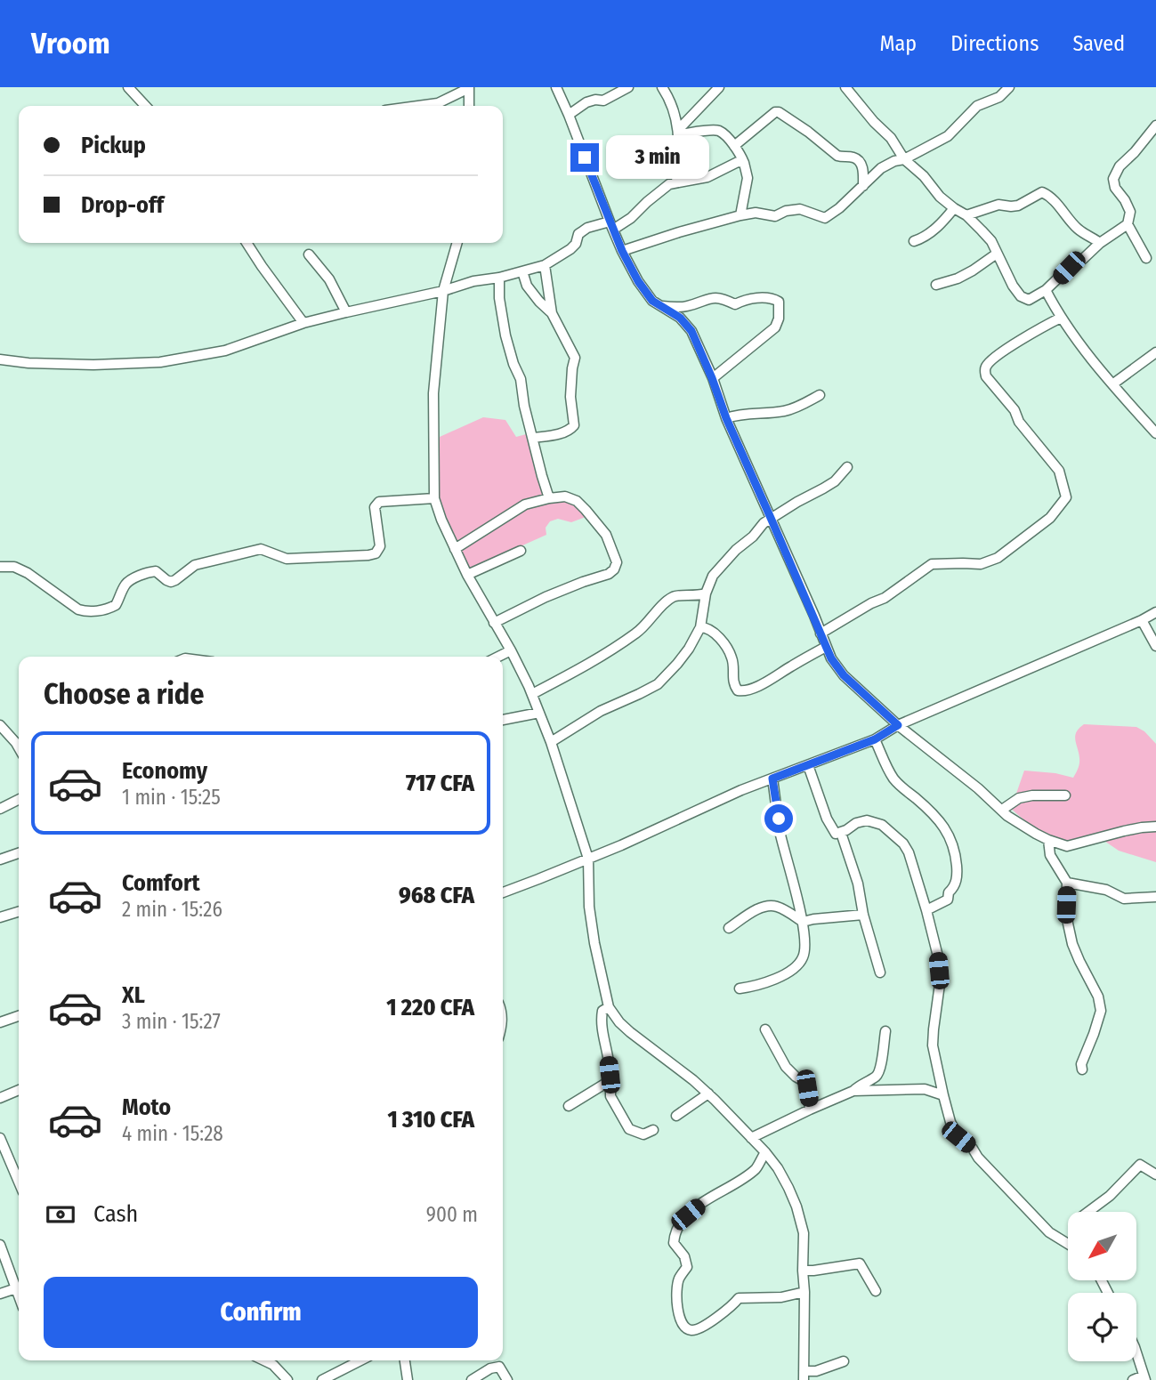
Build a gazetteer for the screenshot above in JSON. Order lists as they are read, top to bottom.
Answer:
{
  "north": "bottom left",
  "page": {
    "header": "Vroom",
    "nav": ["Map", "Directions", "Saved"],
    "banner": ["Pickup", "Drop-off"],
    "bubble": "3 min",
    "heading": "Choose a ride",
    "list": [
      {
        "name": "Economy",
        "note": "1 min · 15:25",
        "value": "717 CFA"
      },
      {
        "name": "Comfort",
        "note": "2 min · 15:26",
        "value": "968 CFA"
      },
      {
        "name": "XL",
        "note": "3 min · 15:27",
        "value": "1 220 CFA"
      },
      {
        "name": "Moto",
        "note": "4 min · 15:28",
        "value": "1 310 CFA"
      }
    ],
    "pay": ["Cash", "900 m"],
    "buttons": "Confirm"
  }
}
